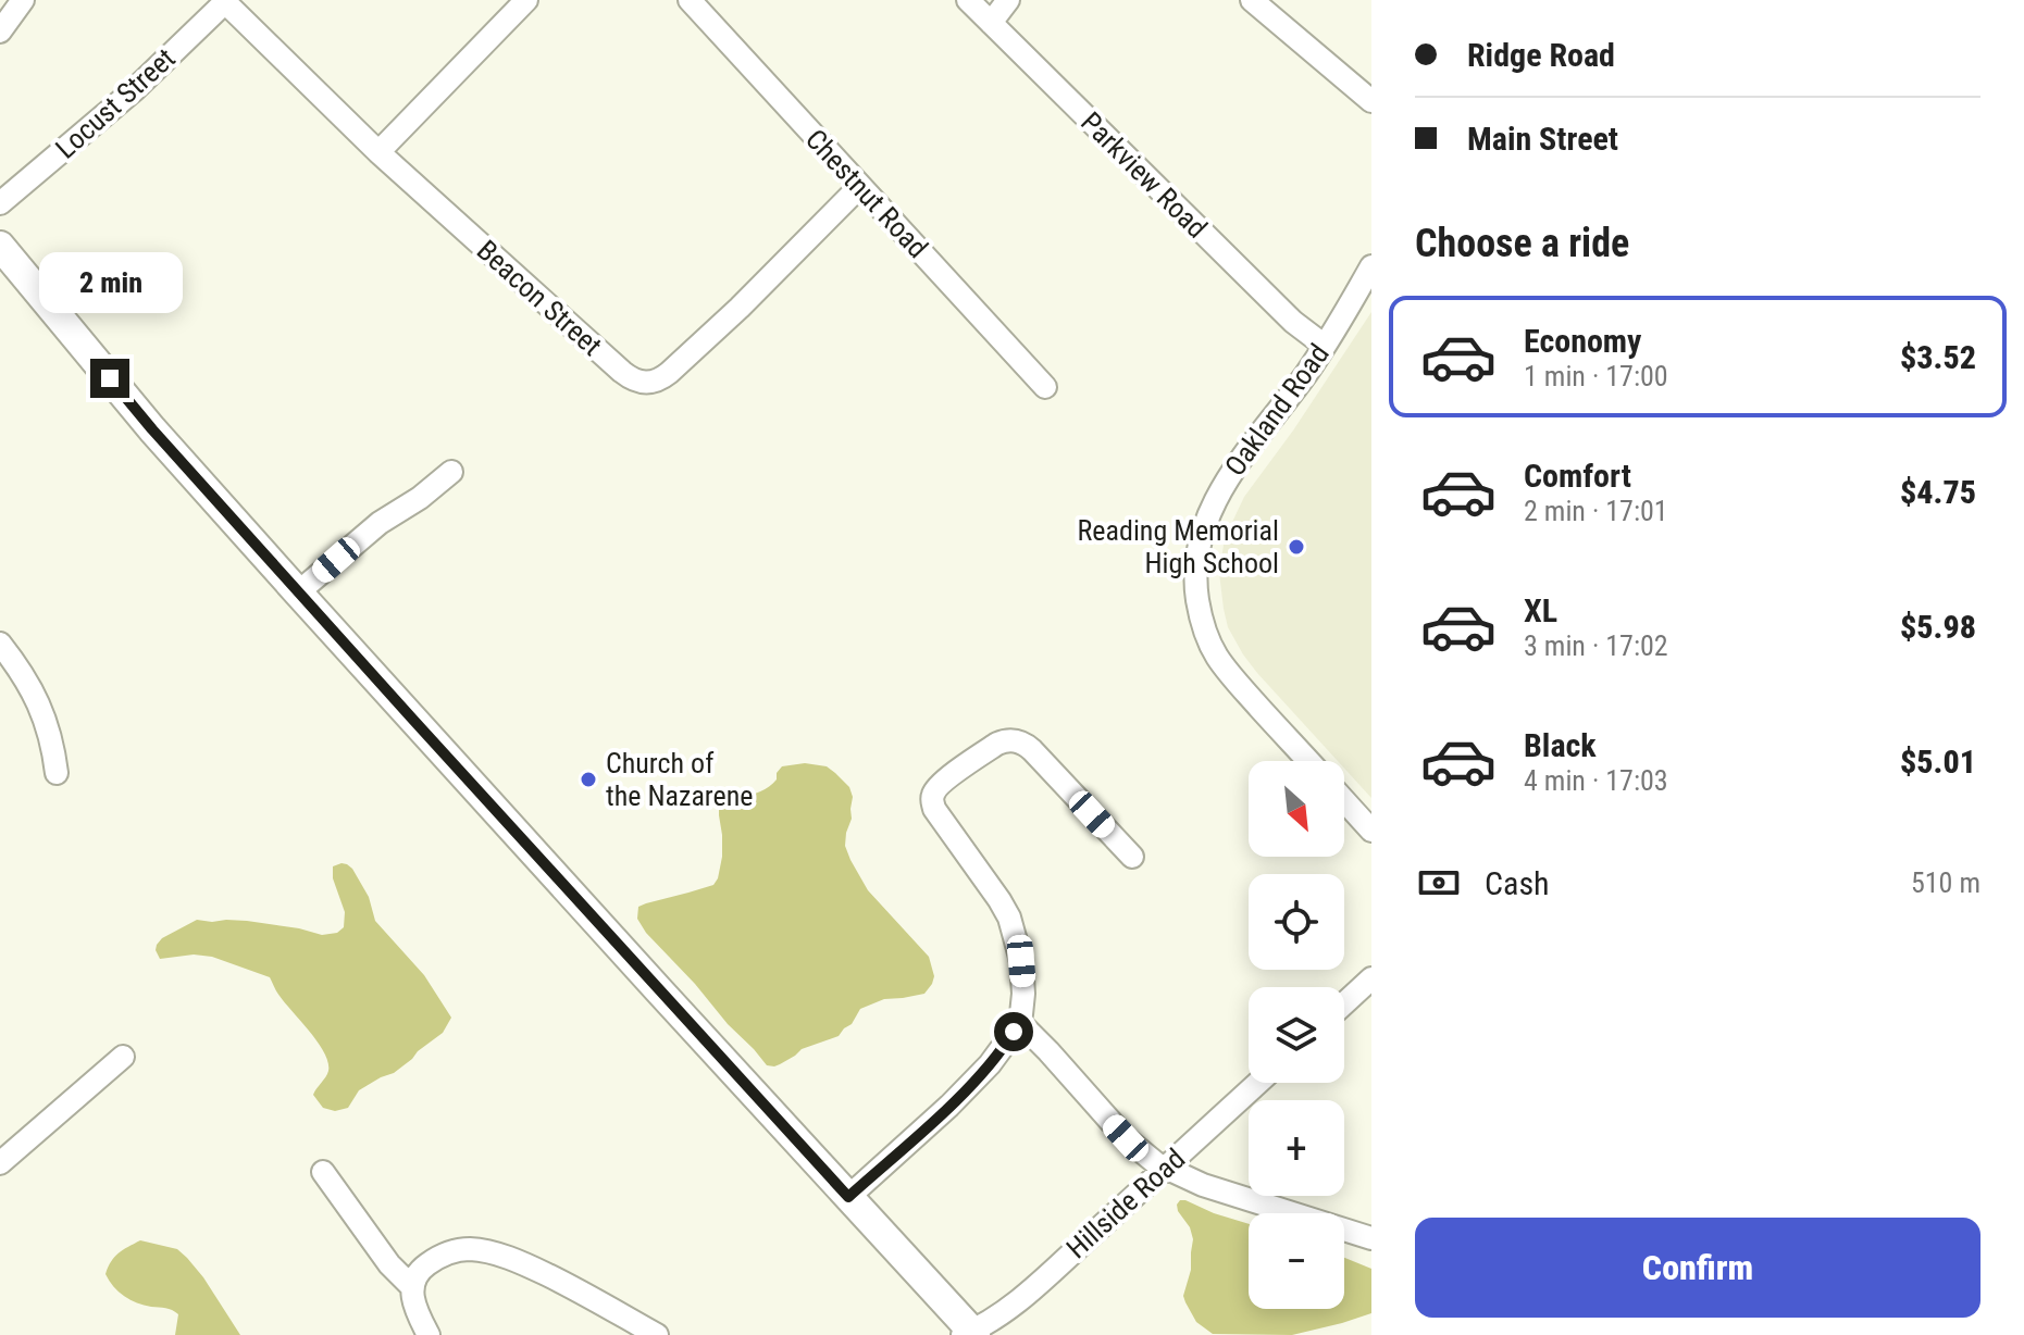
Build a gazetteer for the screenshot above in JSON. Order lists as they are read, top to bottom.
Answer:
{
  "streets": {
    "street": [
      "Locust Street",
      "Parkview Road",
      "Chestnut Road",
      "Beacon Street",
      "Oakland Road",
      "Hillside Road"
    ]
  },
  "crossings": [
    ["Locust Street", "Beacon Street"],
    ["Parkview Road", "Oakland Road"],
    ["Chestnut Road", "Beacon Street"]
  ],
  "places": ["Reading Memorial High School", "Church of the Nazarene"],
  "north": "bottom right",
  "page": {
    "banner": ["Ridge Road", "Main Street"],
    "heading": "Choose a ride",
    "bubble": "2 min",
    "list": [
      {
        "name": "Economy",
        "note": "1 min · 17:00",
        "value": "$3.52"
      },
      {
        "name": "Comfort",
        "note": "2 min · 17:01",
        "value": "$4.75"
      },
      {
        "name": "XL",
        "note": "3 min · 17:02",
        "value": "$5.98"
      },
      {
        "name": "Black",
        "note": "4 min · 17:03",
        "value": "$5.01"
      }
    ],
    "map_buttons": ["+", "−"],
    "pay": ["Cash", "510 m"],
    "buttons": "Confirm"
  }
}
